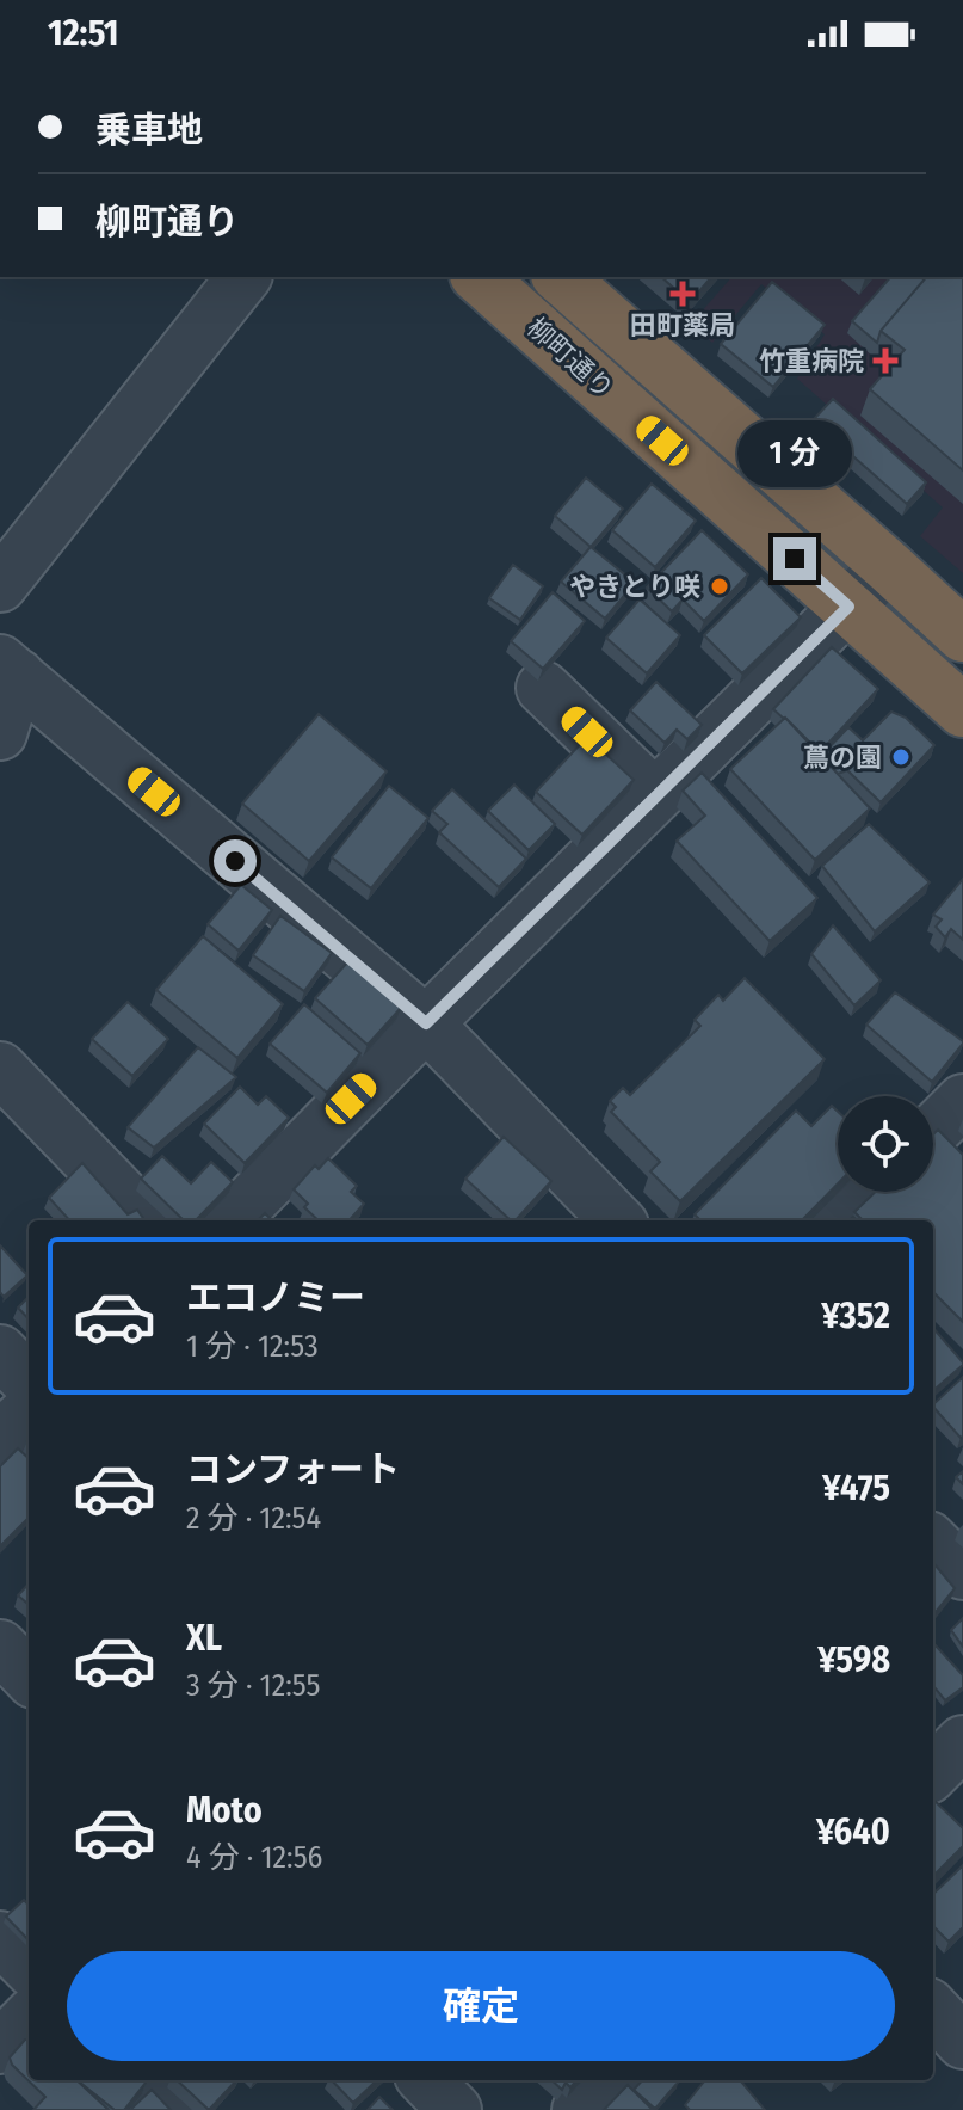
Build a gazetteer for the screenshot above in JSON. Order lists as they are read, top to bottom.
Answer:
{
  "streets": {
    "highway": ["柳町通り"]
  },
  "places": {
    "health": ["田町薬局", "竹重病院"],
    "other": ["やきとり咲", "蔦の園"]
  },
  "page": {
    "status": "12:51",
    "banner": ["乗車地", "柳町通り"],
    "bubble": "1 分",
    "list": [
      {
        "name": "エコノミー",
        "note": "1 分 · 12:53",
        "value": "¥352"
      },
      {
        "name": "コンフォート",
        "note": "2 分 · 12:54",
        "value": "¥475"
      },
      {
        "name": "XL",
        "note": "3 分 · 12:55",
        "value": "¥598"
      },
      {
        "name": "Moto",
        "note": "4 分 · 12:56",
        "value": "¥640"
      }
    ],
    "buttons": "確定"
  }
}
